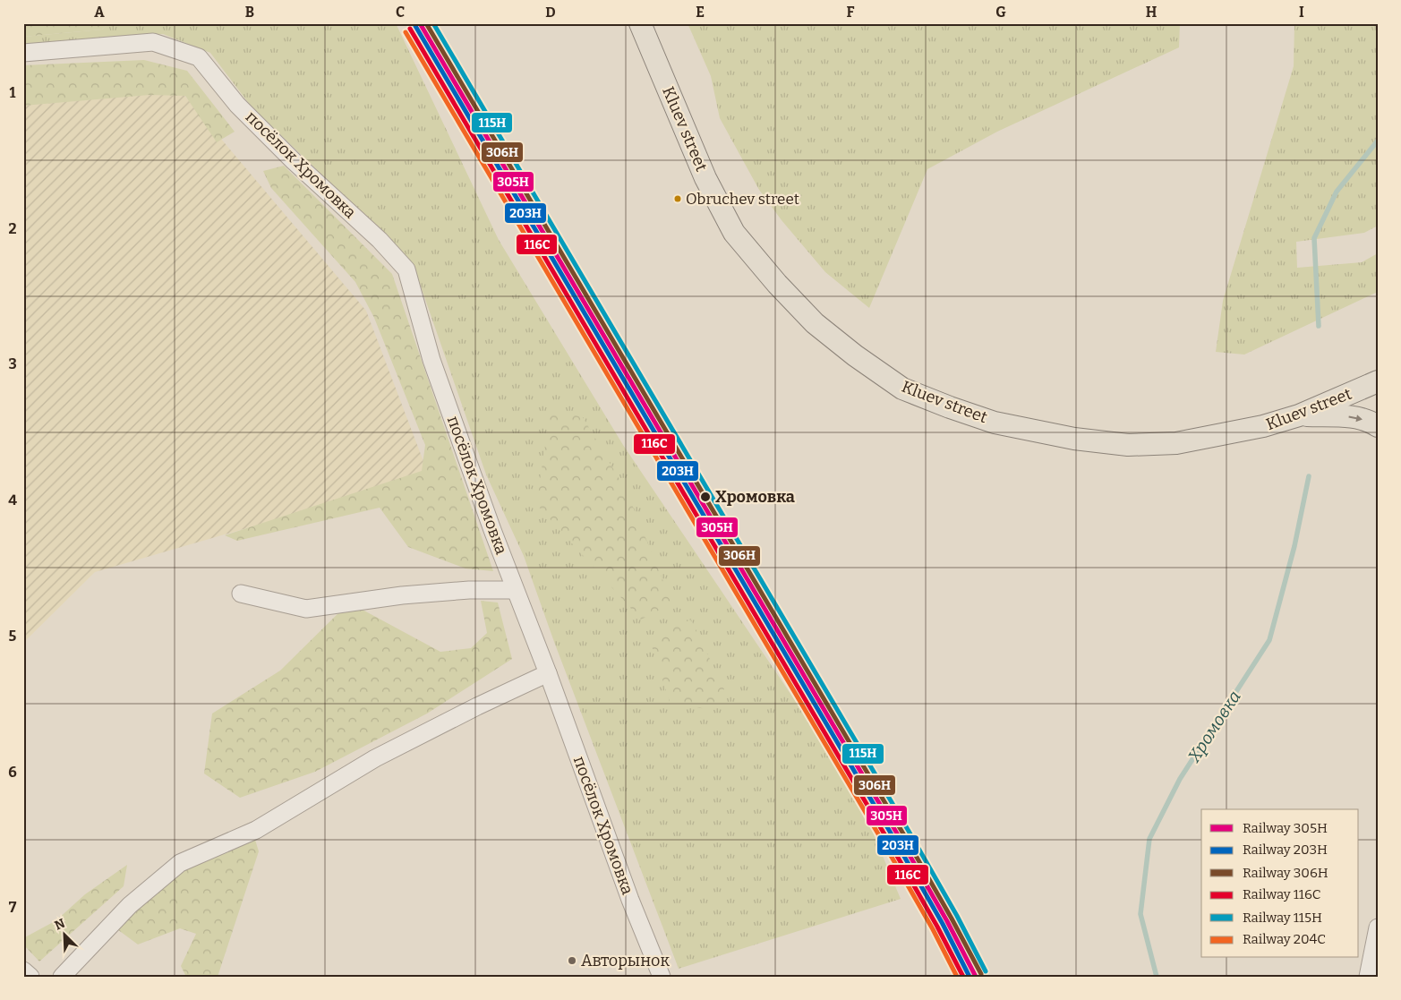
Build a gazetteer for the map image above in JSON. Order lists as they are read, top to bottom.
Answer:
{
  "streets": {
    "main road": ["Kluev street"],
    "street": ["посёлок Хромовка"]
  },
  "water": ["Хромовка"],
  "places": ["Obruchev street", "Хромовка", "Авторынок"],
  "lines": [
    "rail line 305Н",
    "rail line 306Н",
    "rail line 115Н",
    "rail line 203Н",
    "rail line 116С",
    "rail line 204С"
  ],
  "legend": [
    "Railway 305Н",
    "Railway 203Н",
    "Railway 306Н",
    "Railway 116С",
    "Railway 115Н",
    "Railway 204С"
  ],
  "north": "top left",
  "grid": {
    "columns": [
      "A",
      "B",
      "C",
      "D",
      "E",
      "F",
      "G",
      "H",
      "I"
    ],
    "rows": [
      "1",
      "2",
      "3",
      "4",
      "5",
      "6",
      "7"
    ]
  }
}
